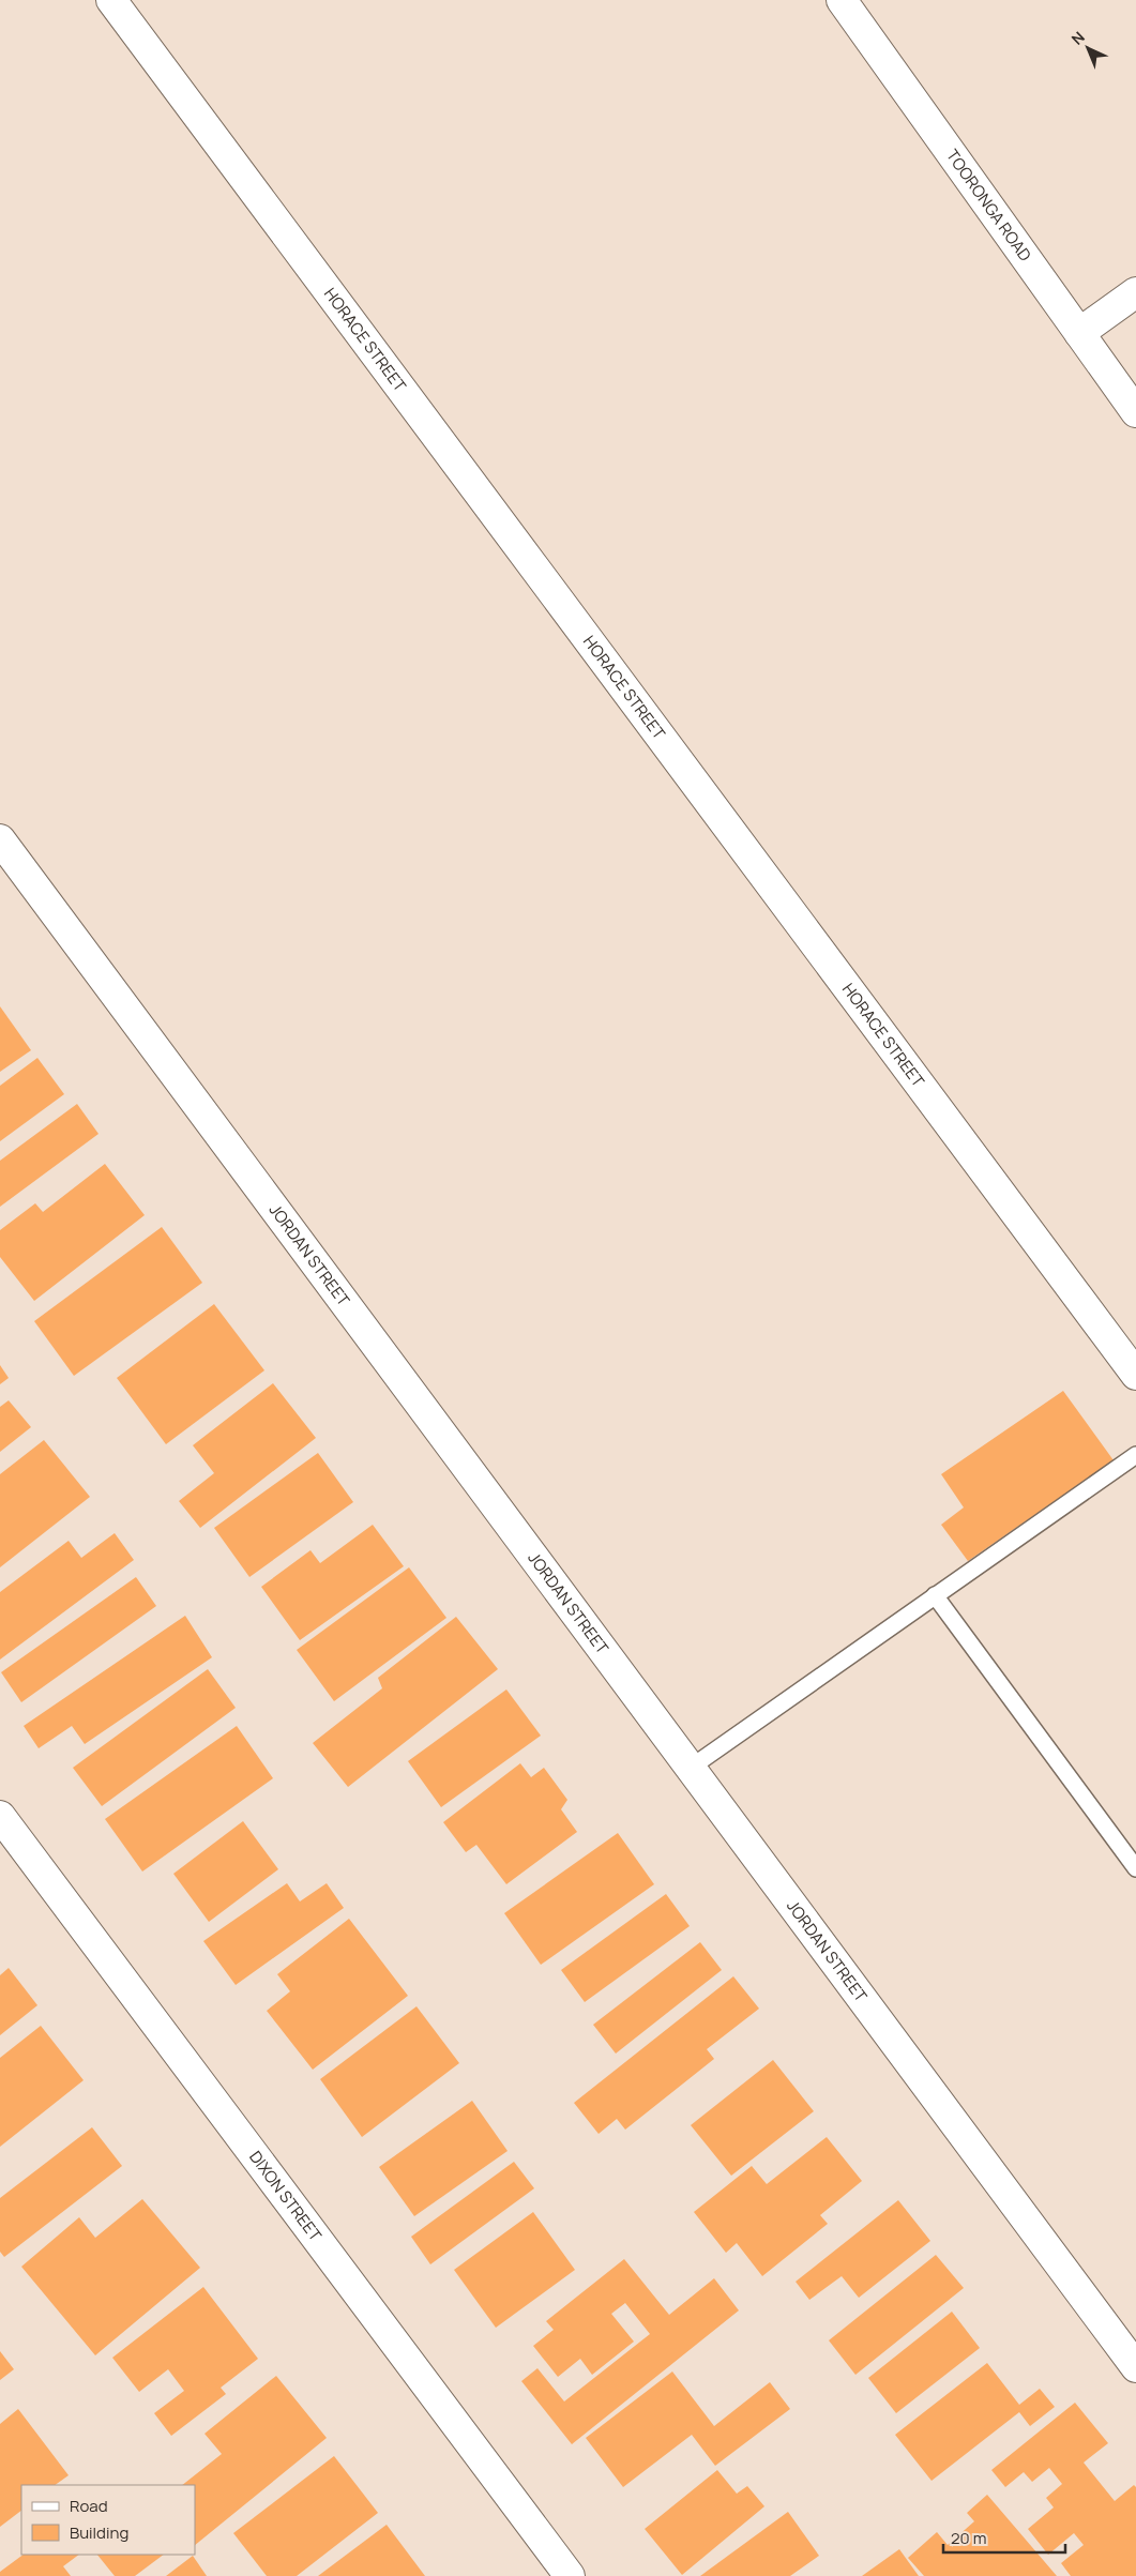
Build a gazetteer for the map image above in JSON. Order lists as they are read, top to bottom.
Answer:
{
  "streets": {
    "street": [
      "TOORONGA ROAD",
      "HORACE STREET",
      "JORDAN STREET",
      "DIXON STREET"
    ]
  },
  "legend": ["Road", "Building"],
  "scale_bar": "20 m",
  "north": "top left"
}
